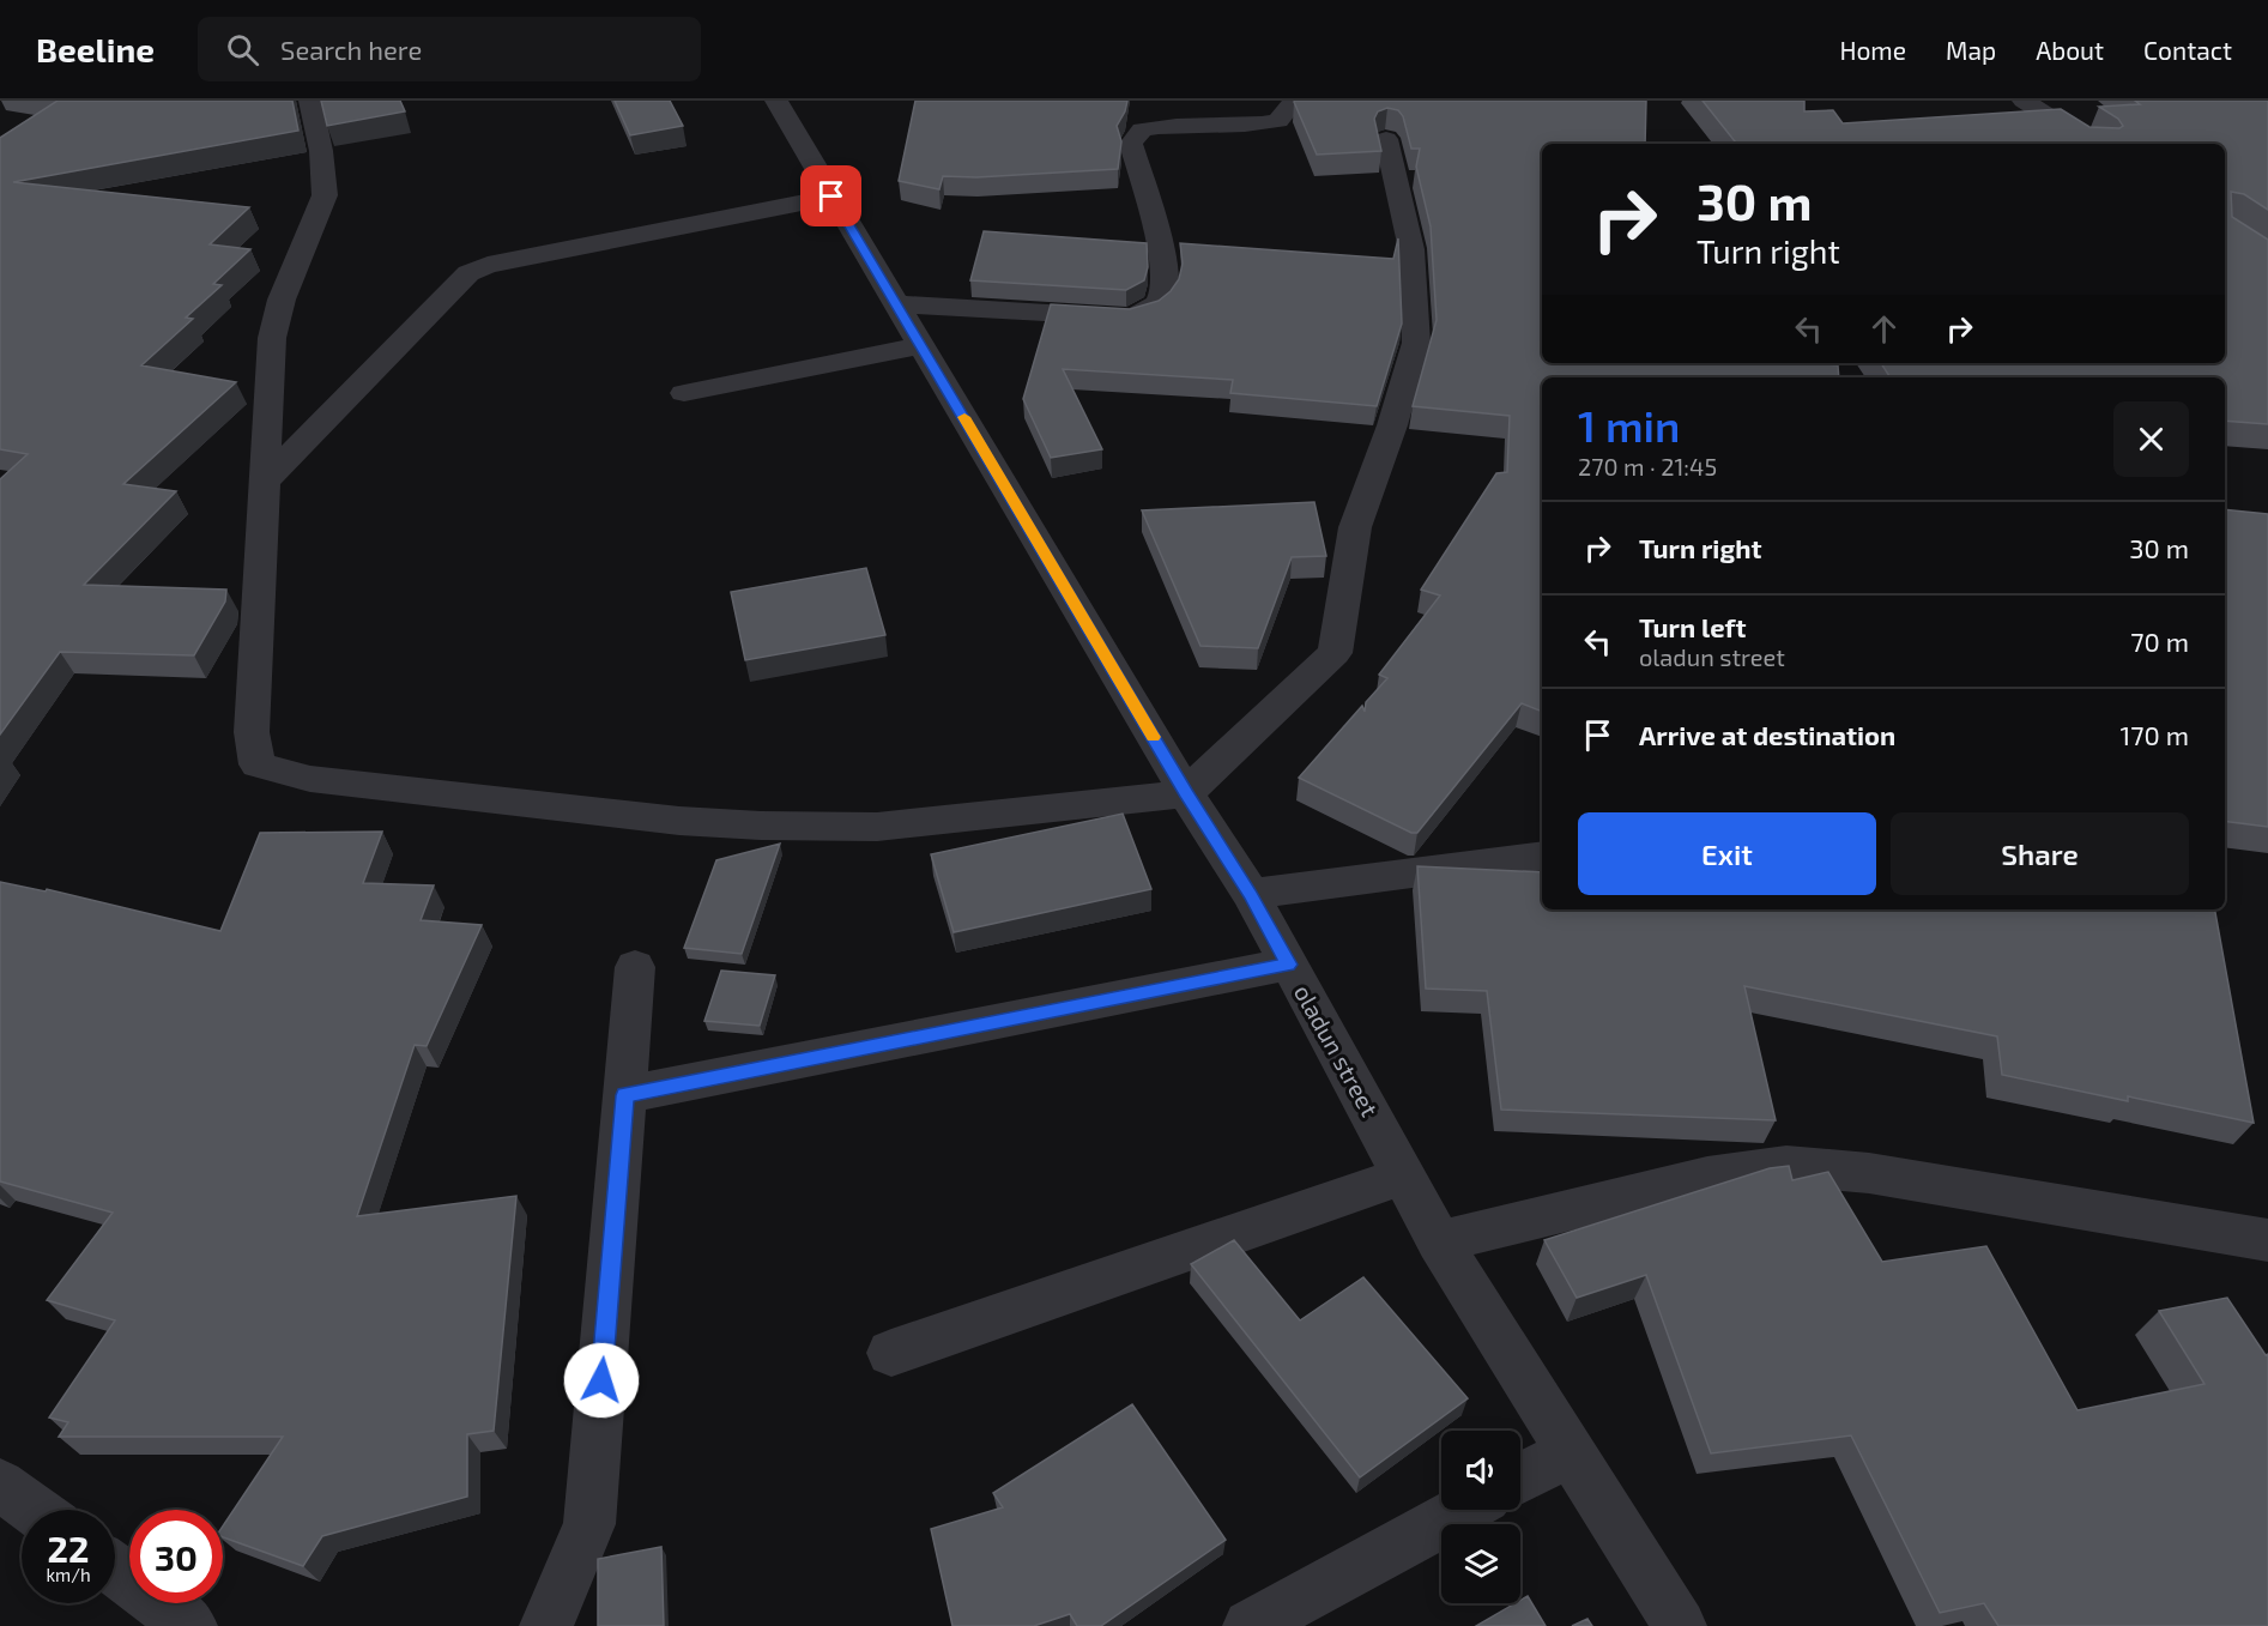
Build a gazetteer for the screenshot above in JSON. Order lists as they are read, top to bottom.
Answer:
{
  "streets": {
    "street": ["oladun street"]
  },
  "page": {
    "header": "Beeline",
    "search": "Search here",
    "nav": [
      "Home",
      "Map",
      "About",
      "Contact"
    ],
    "turn": ["30 m", "Turn right"],
    "heading": ["1 min", "270 m · 21:45"],
    "list": [
      {
        "name": "Turn right",
        "value": "30 m"
      },
      {
        "name": "Turn left",
        "note": "oladun street",
        "value": "70 m"
      },
      {
        "name": "Arrive at destination",
        "value": "170 m"
      }
    ],
    "buttons": ["Exit", "Share"],
    "speed": "22 km/h",
    "limit": "30"
  }
}
